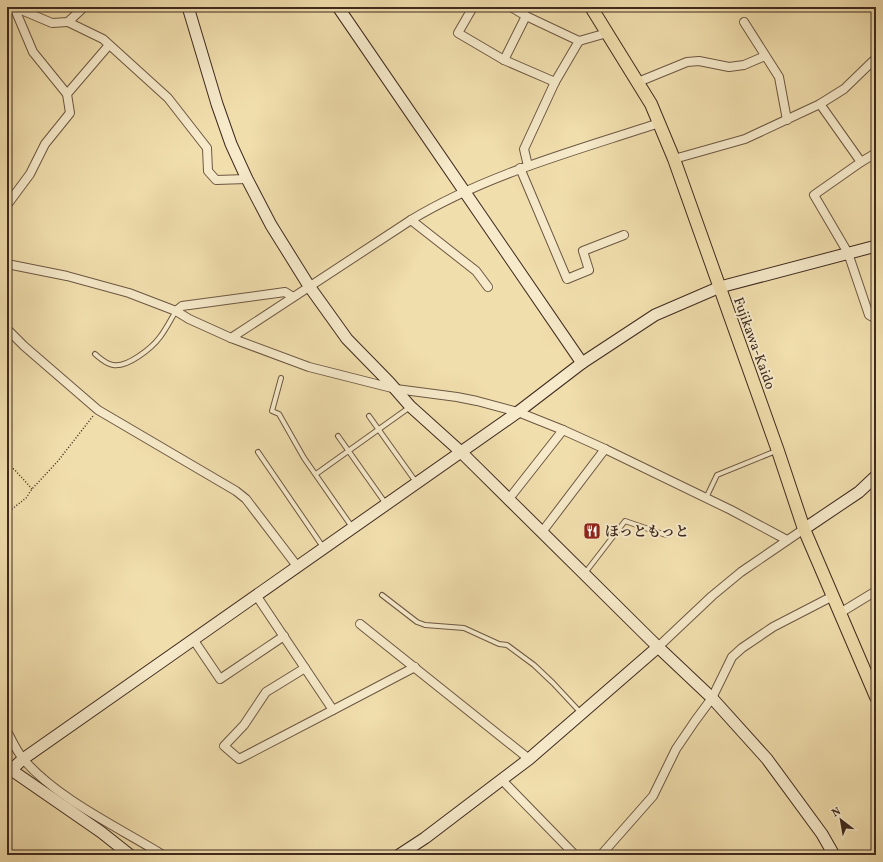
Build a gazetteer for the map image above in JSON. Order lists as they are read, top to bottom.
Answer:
{
  "streets": {
    "main road": ["Fujikawa-Kaido"]
  },
  "places": {
    "restaurant": ["ほっともっと"]
  },
  "north": "top left"
}
